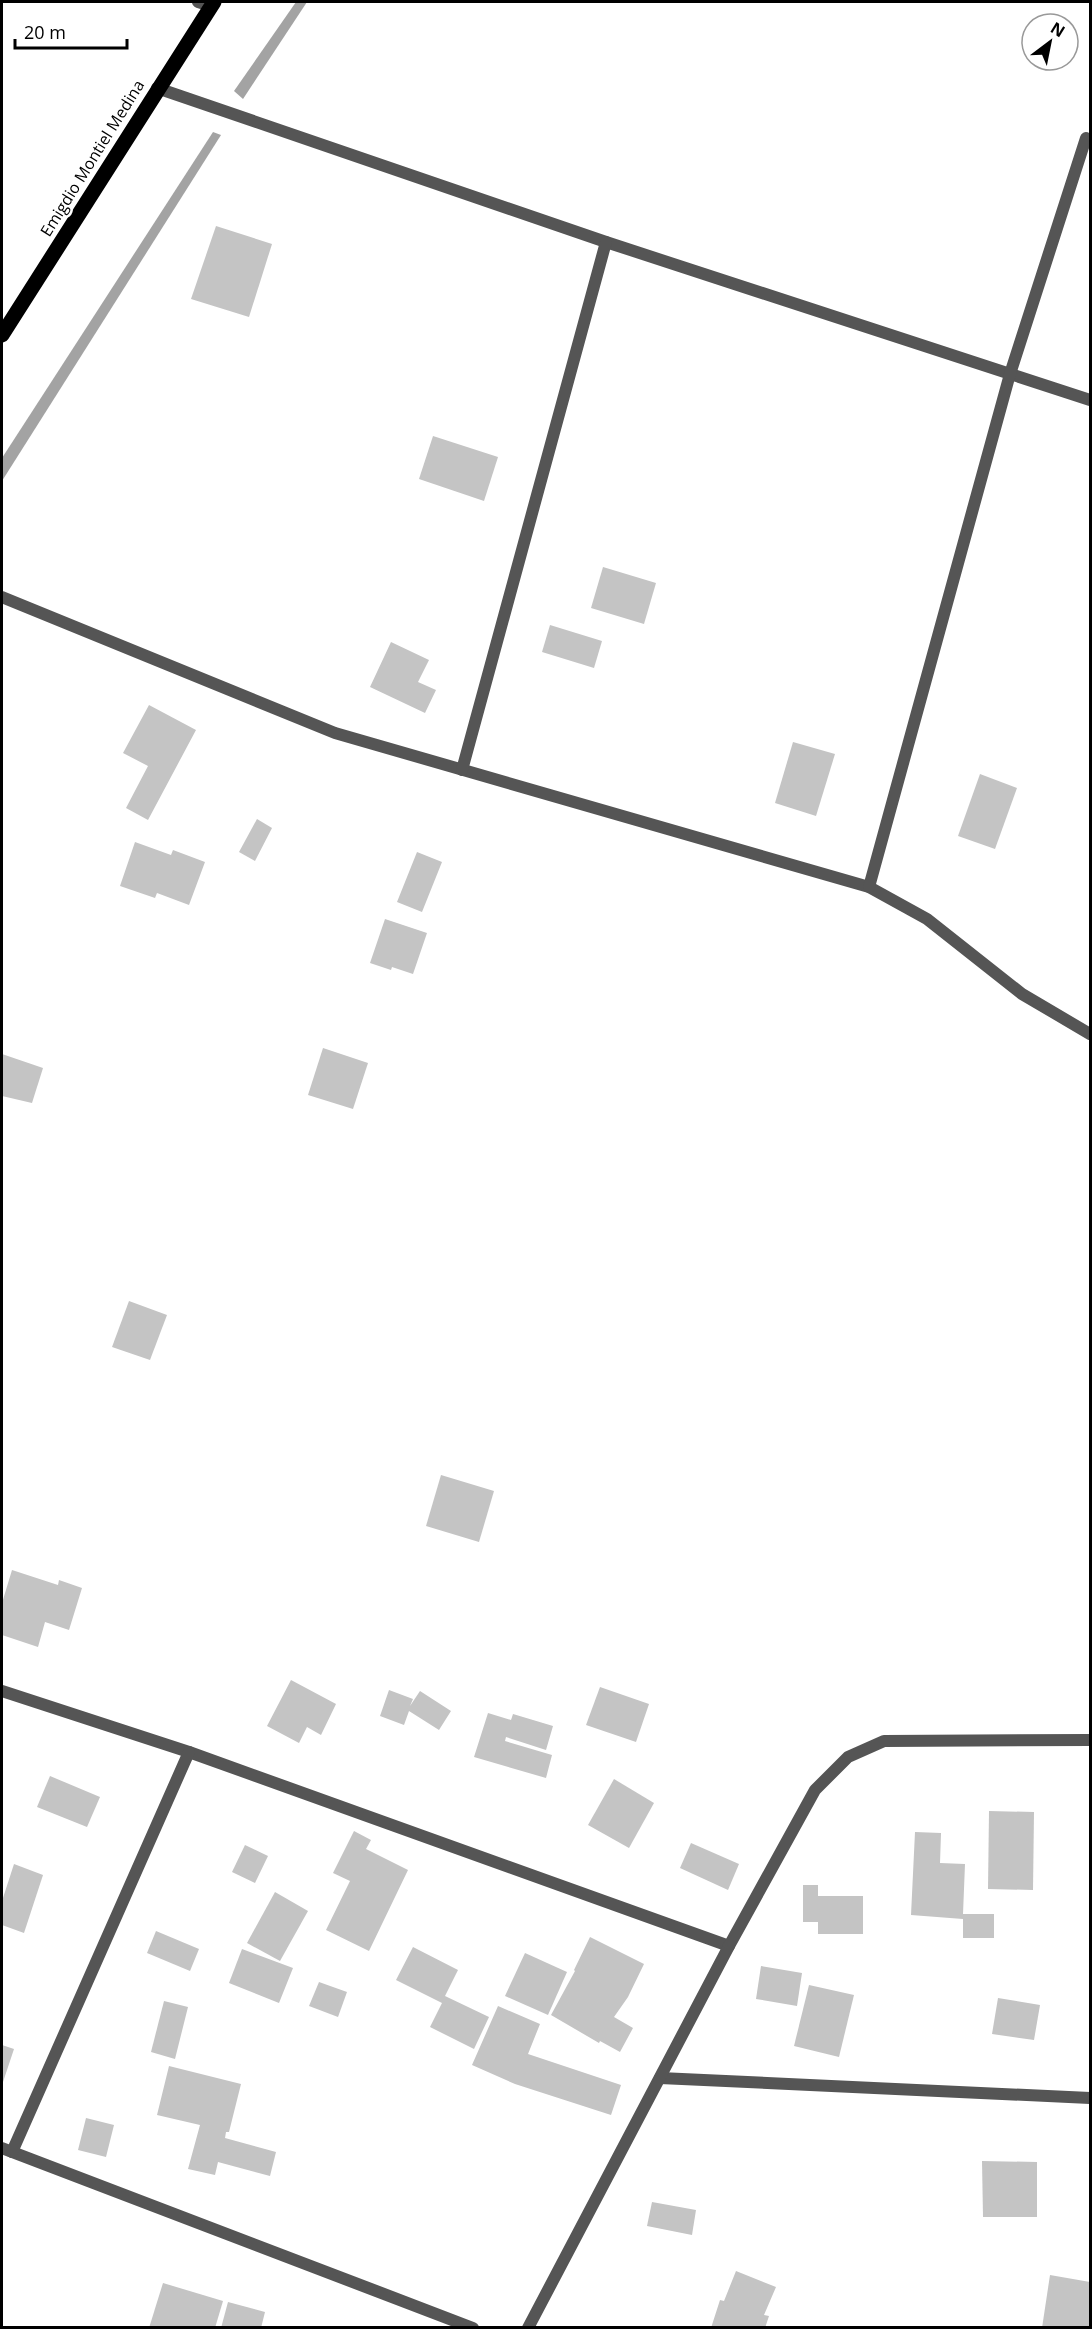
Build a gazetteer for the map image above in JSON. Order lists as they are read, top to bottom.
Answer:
{
  "streets": {
    "main road": ["Emigdio Montiel Medina"]
  },
  "scale_bar": "20 m",
  "north": "top right"
}
